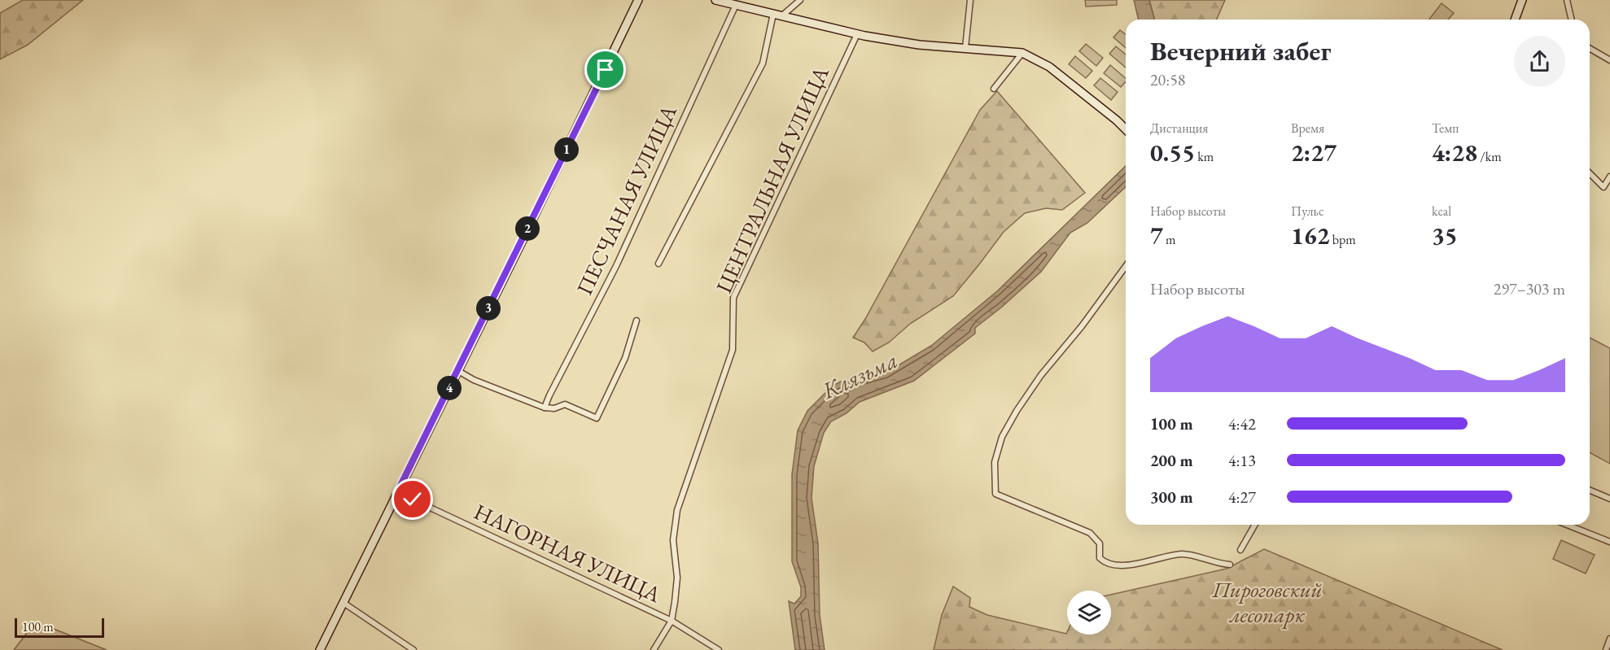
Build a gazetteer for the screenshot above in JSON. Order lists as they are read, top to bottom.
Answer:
{
  "streets": {
    "street": ["ЦЕНТРАЛЬНАЯ УЛИЦА", "ПЕСЧАНАЯ УЛИЦА", "НАГОРНАЯ УЛИЦА"]
  },
  "crossings": [
    ["ЦЕНТРАЛЬНАЯ УЛИЦА", "НАГОРНАЯ УЛИЦА"]
  ],
  "water": ["Клязьма"],
  "parks": ["Пироговский лесопарк"],
  "scale_bar": "100 m",
  "page": {
    "heading": ["Вечерний забег", "20:58"],
    "stats": [
      ["Дистанция", "0.55 km"],
      ["Время", "2:27"],
      ["Темп", "4:28 /km"],
      ["Набор высоты", "7 m"],
      ["Пульс", "162 bpm"],
      ["kcal", "35"]
    ],
    "pins": [
      "1",
      "2",
      "3",
      "4"
    ],
    "chart": ["Набор высоты", "297–303 m"],
    "list": [
      {
        "name": "100 m",
        "note": "4:42"
      },
      {
        "name": "200 m",
        "note": "4:13"
      },
      {
        "name": "300 m",
        "note": "4:27"
      }
    ],
    "scale": "100 m"
  }
}
